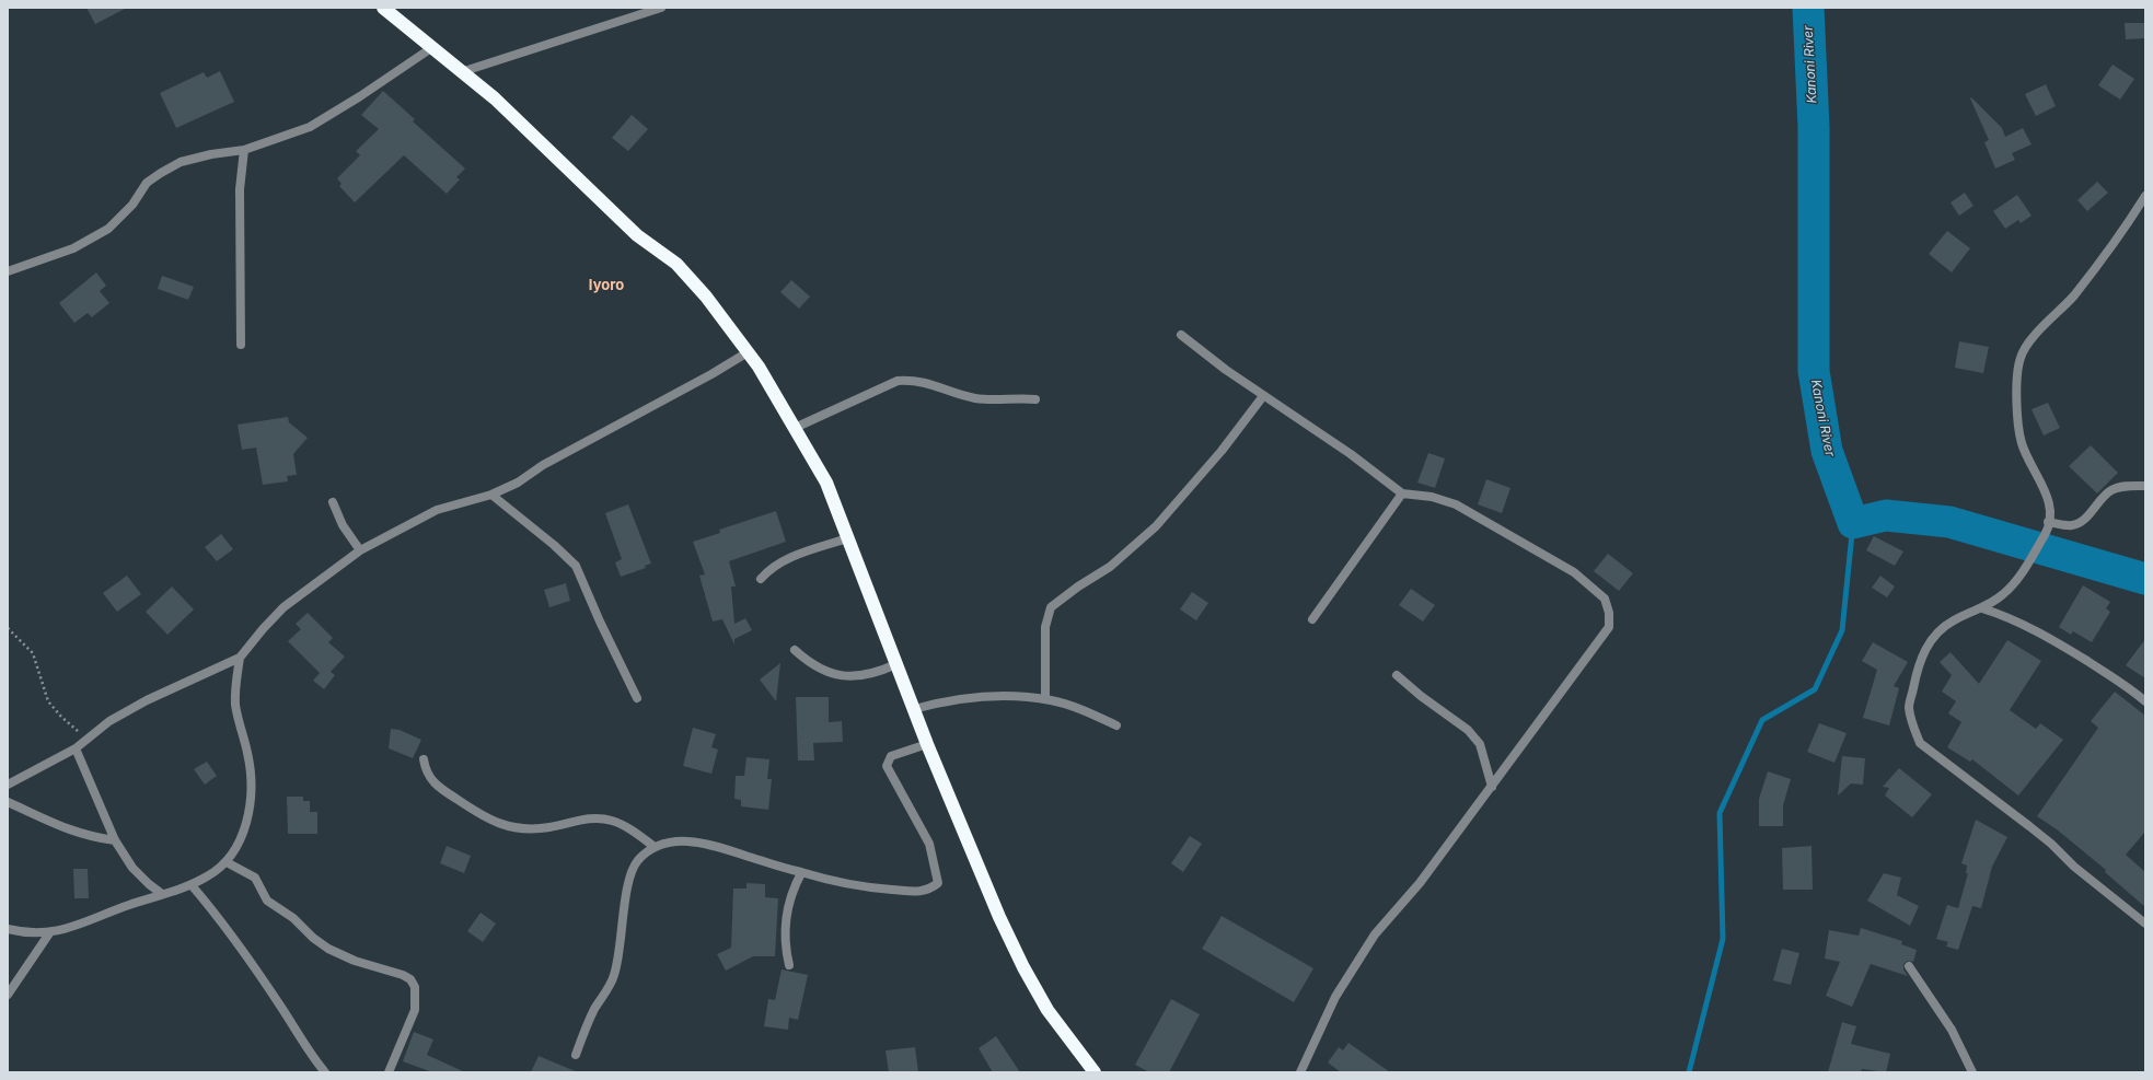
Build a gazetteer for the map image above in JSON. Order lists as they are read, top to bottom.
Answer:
{
  "districts": ["Iyoro"],
  "water": ["Kanoni River"]
}
